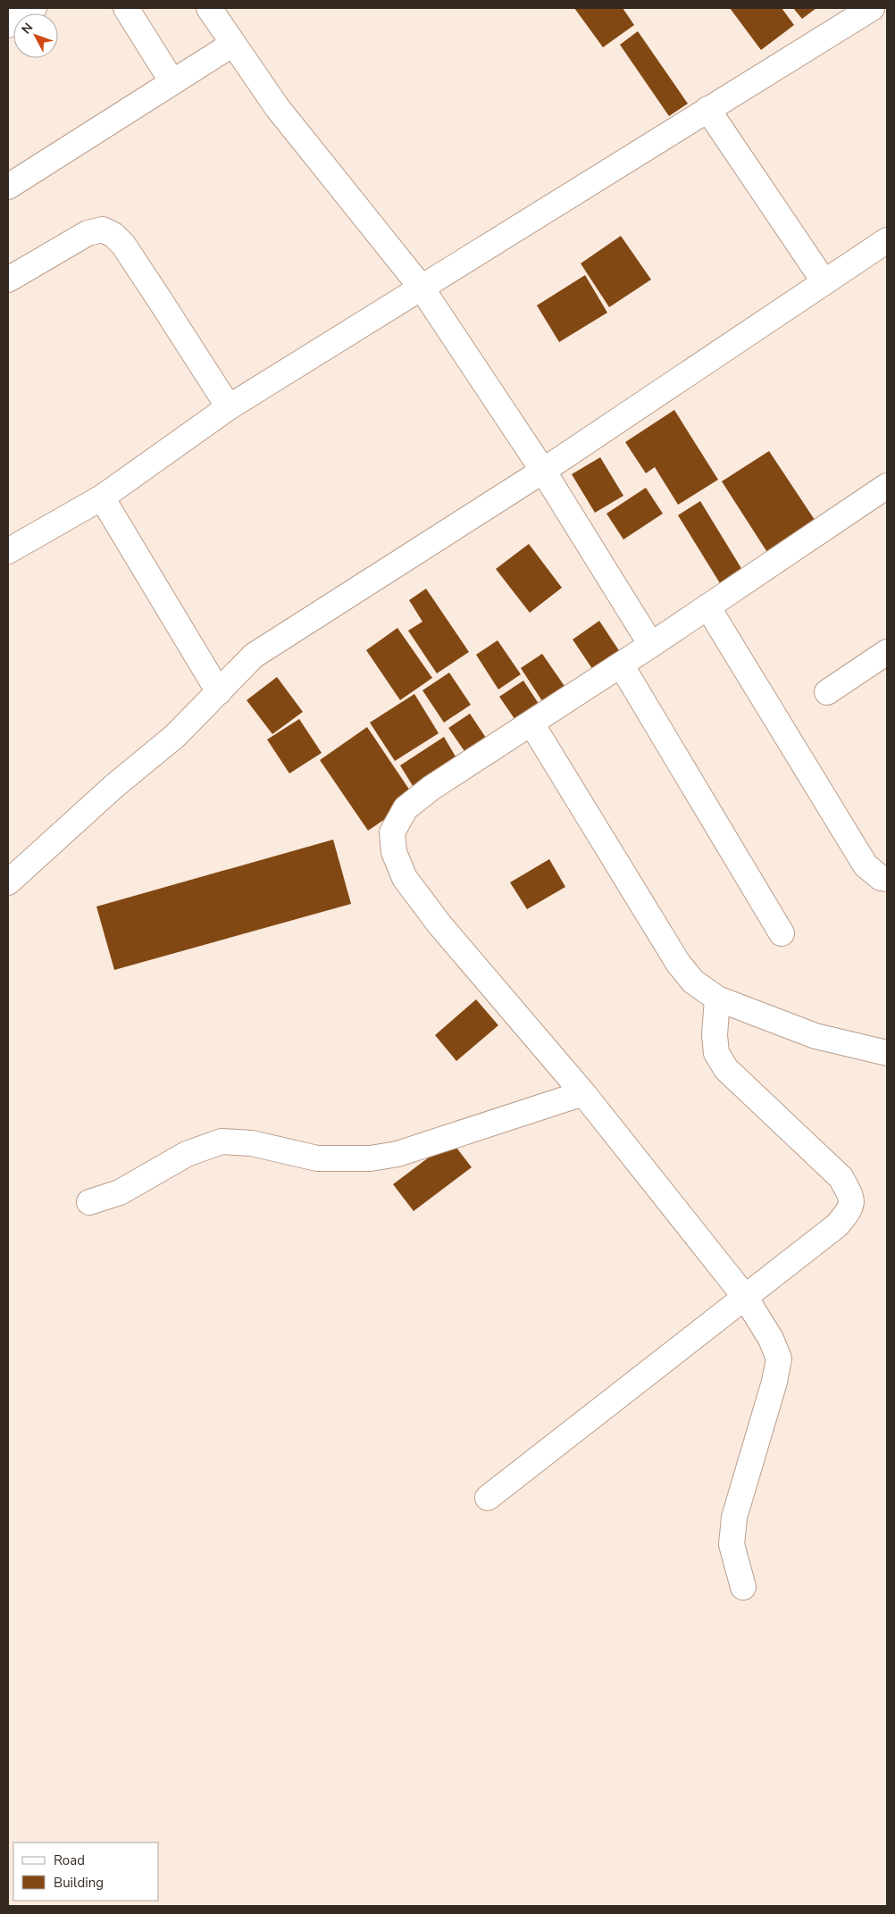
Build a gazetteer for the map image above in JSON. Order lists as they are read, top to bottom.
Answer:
{
  "legend": ["Road", "Building"],
  "north": "top left"
}
